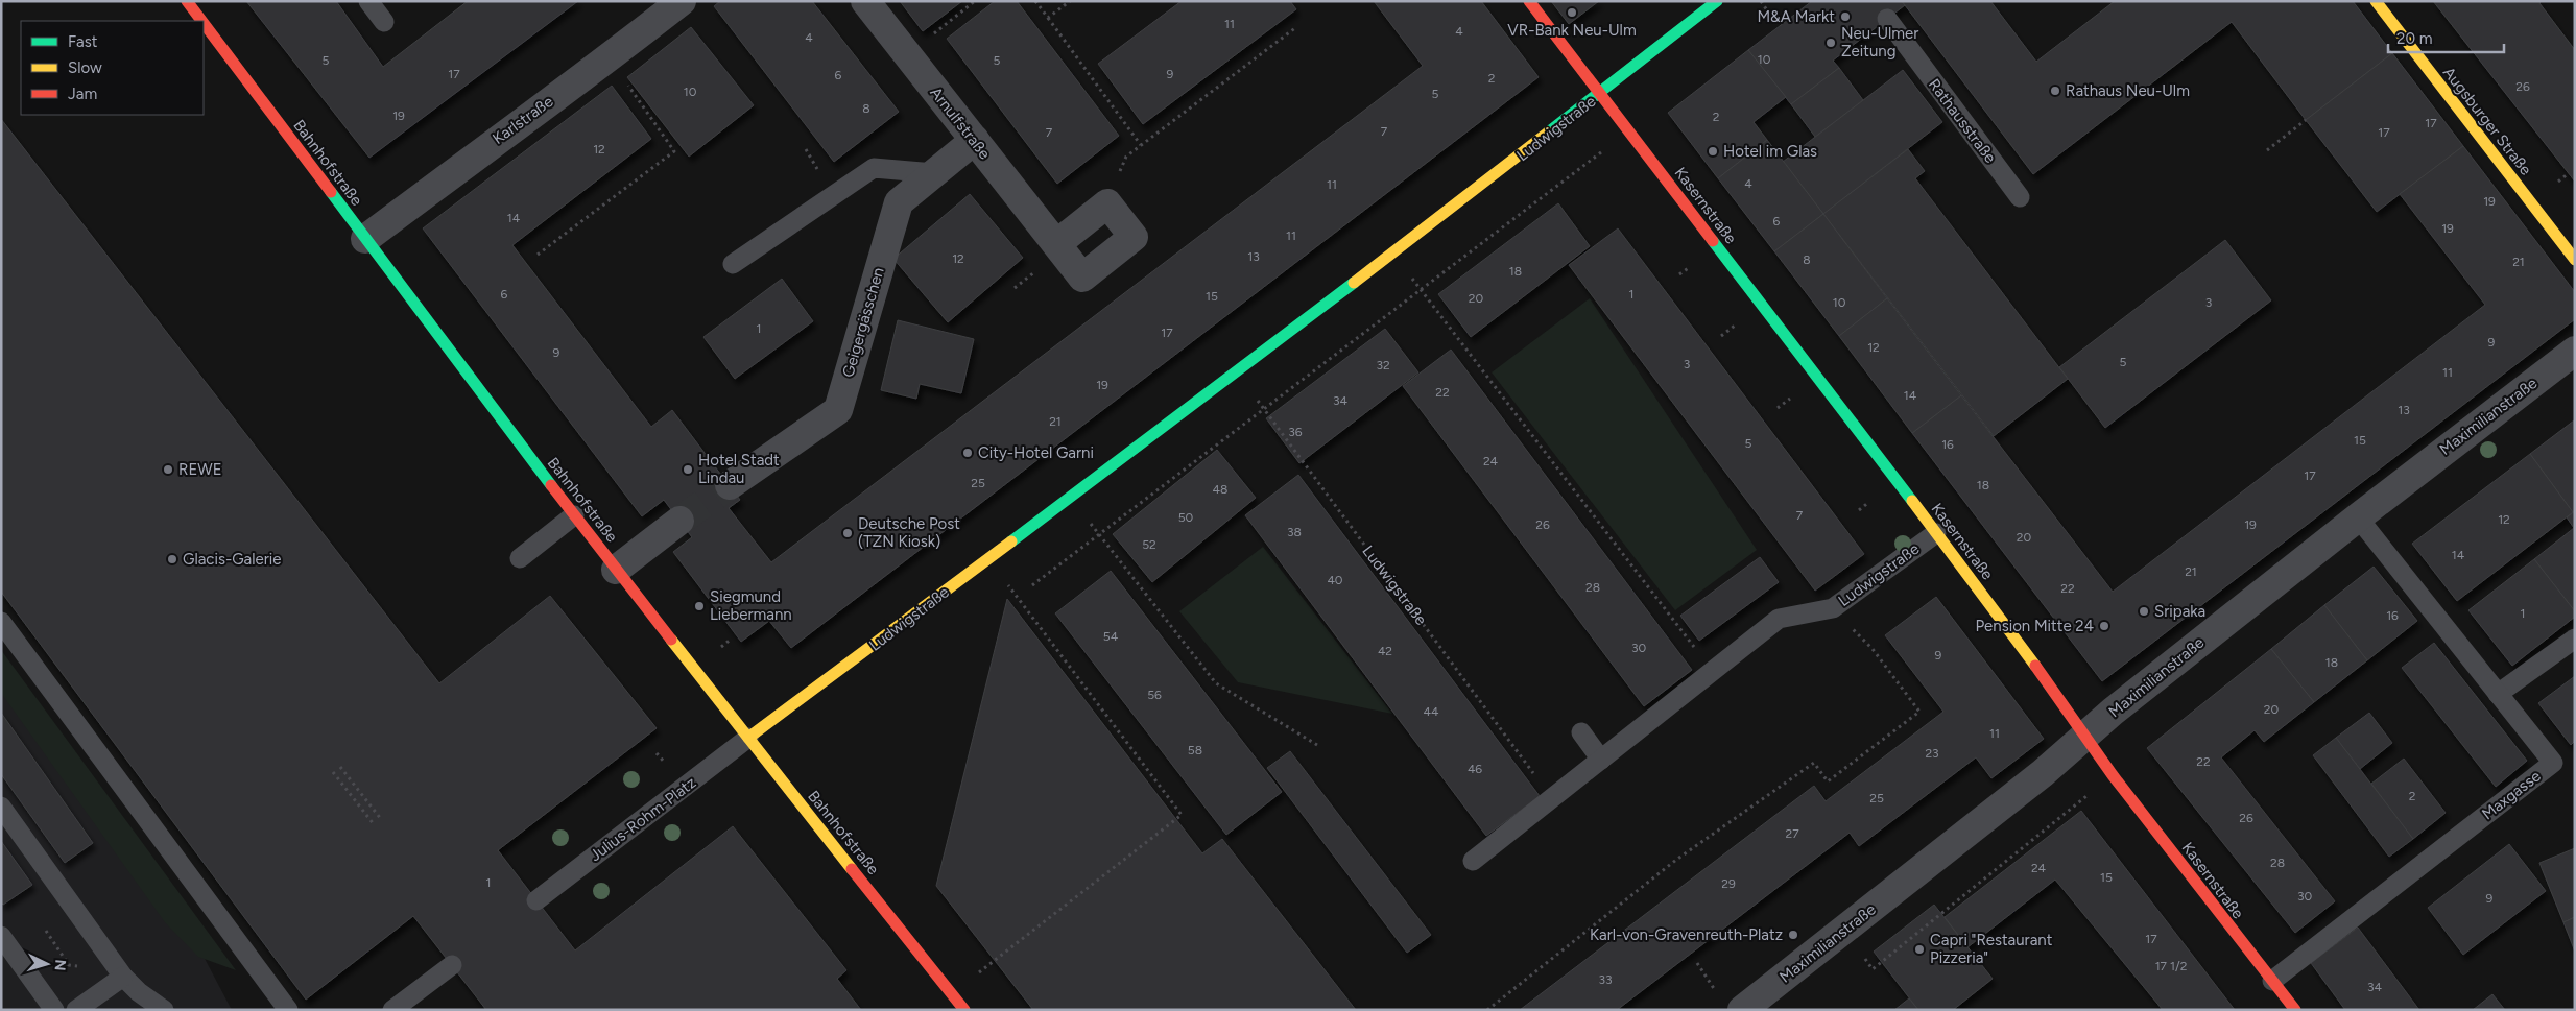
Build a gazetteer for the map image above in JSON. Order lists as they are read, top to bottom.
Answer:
{
  "streets": {
    "street": [
      "Karlstraße",
      "Augsburger Straße",
      "Arnulfstraße",
      "Ludwigstraße",
      "Bahnhofstraße",
      "Kasernstraße",
      "Geigergässchen",
      "Maximilianstraße"
    ],
    "lane": ["Rathausstraße", "Maxgasse", "Julius-Rohm-Platz"]
  },
  "crossings": [
    ["Karlstraße", "Bahnhofstraße"],
    ["Arnulfstraße", "Geigergässchen"],
    ["Ludwigstraße", "Bahnhofstraße"],
    ["Ludwigstraße", "Kasernstraße"],
    ["Ludwigstraße", "Julius-Rohm-Platz"],
    ["Bahnhofstraße", "Julius-Rohm-Platz"],
    ["Kasernstraße", "Maximilianstraße"],
    ["Kasernstraße", "Maxgasse"],
    ["Maximilianstraße", "Maxgasse"]
  ],
  "places": [
    "VR-Bank Neu-Ulm",
    "M&A Markt",
    "Neu-Ulmer Zeitung",
    "Rathaus Neu-Ulm",
    "Hotel im Glas",
    "City-Hotel Garni",
    "REWE",
    "Hotel Stadt Lindau",
    "Deutsche Post (TZN Kiosk)",
    "Glacis-Galerie",
    "Siegmund Liebermann",
    "Sripaka",
    "Pension Mitte 24",
    "Karl-von-Gravenreuth-Platz",
    "Capri \"Restaurant Pizzeria\""
  ],
  "house_numbers": [
    "11",
    "4",
    "4",
    "10",
    "5",
    "5",
    "17",
    "9",
    "6",
    "2",
    "26",
    "10",
    "5",
    "8",
    "19",
    "2",
    "17",
    "7",
    "7",
    "17",
    "12",
    "4",
    "11",
    "19",
    "14",
    "6",
    "19",
    "11",
    "13",
    "12",
    "8",
    "21",
    "18",
    "6",
    "1",
    "15",
    "20",
    "10",
    "3",
    "1",
    "17",
    "9",
    "12",
    "9",
    "5",
    "3",
    "32",
    "11",
    "19",
    "22",
    "14",
    "34",
    "13",
    "21",
    "36",
    "15",
    "5",
    "16",
    "24",
    "17",
    "25",
    "18",
    "48",
    "7",
    "50",
    "12",
    "26",
    "19",
    "38",
    "20",
    "52",
    "14",
    "21",
    "40",
    "28",
    "22",
    "1",
    "16",
    "54",
    "30",
    "42",
    "9",
    "18",
    "56",
    "20",
    "44",
    "11",
    "58",
    "23",
    "22",
    "46",
    "2",
    "25",
    "26",
    "27",
    "28",
    "24",
    "15",
    "1",
    "29",
    "30",
    "9",
    "17",
    "17 1/2",
    "33",
    "34"
  ],
  "legend": ["Fast", "Slow", "Jam"],
  "scale_bar": "20 m",
  "north": "right"
}
